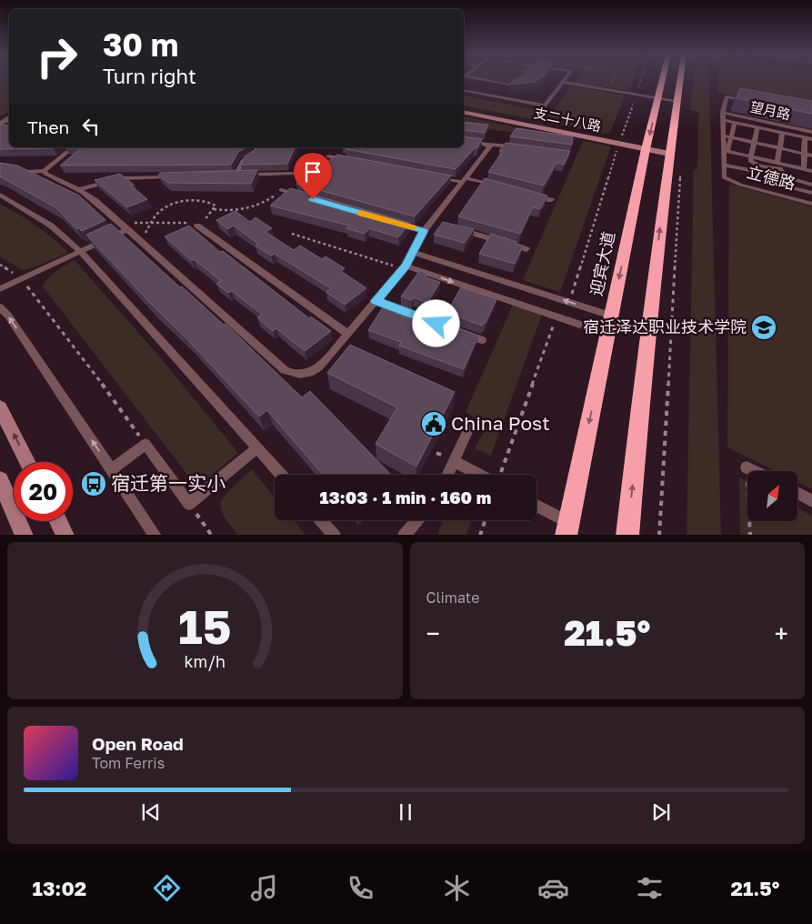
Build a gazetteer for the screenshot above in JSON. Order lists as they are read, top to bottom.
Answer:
{
  "streets": {
    "highway": ["迎宾大道"],
    "street": ["支二十八路"],
    "lane": ["望月路", "立德路"]
  },
  "crossings": [
    ["支二十八路", "迎宾大道"]
  ],
  "places": {
    "school or university": ["宿迁泽达职业技术学院"],
    "public building": ["China Post"],
    "bus stop": ["宿迁第一实小"]
  },
  "north": "top right",
  "page": {
    "turn": ["30 m", "Turn right"],
    "then": "Then",
    "limit": "20",
    "trip": "13:03 · 1 min · 160 m",
    "tile": "Climate",
    "heat": ["−", "21.5°", "+"],
    "song": ["Open Road", "Tom Ferris"],
    "tabs": ["13:02", "21.5°"],
    "gauge": ["15", "km/h"]
  }
}
